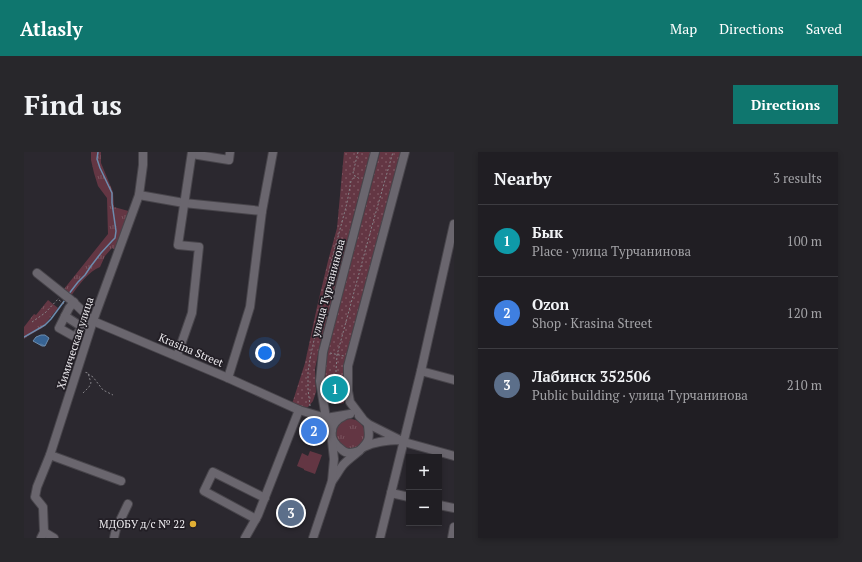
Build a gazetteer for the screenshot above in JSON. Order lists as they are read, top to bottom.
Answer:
{
  "streets": {
    "street": ["улица Турчанинова", "Химическая улица", "Krasina Street"]
  },
  "crossings": [
    ["улица Турчанинова", "Krasina Street"],
    ["Химическая улица", "Krasina Street"]
  ],
  "places": ["МДОБУ д/с № 22"],
  "page": {
    "header": "Atlasly",
    "nav": ["Map", "Directions", "Saved"],
    "buttons": "Directions",
    "title": "Find us",
    "heading": ["Nearby", "3 results"],
    "list": [
      {
        "mark": "1",
        "name": "Бык",
        "note": "Place · улица Турчанинова",
        "value": "100 m"
      },
      {
        "mark": "2",
        "name": "Ozon",
        "note": "Shop · Krasina Street",
        "value": "120 m"
      },
      {
        "mark": "3",
        "name": "Лабинск 352506",
        "note": "Public building · улица Турчанинова",
        "value": "210 m"
      }
    ],
    "pins": ["1", "2", "3"],
    "map_buttons": ["+", "−"]
  }
}
